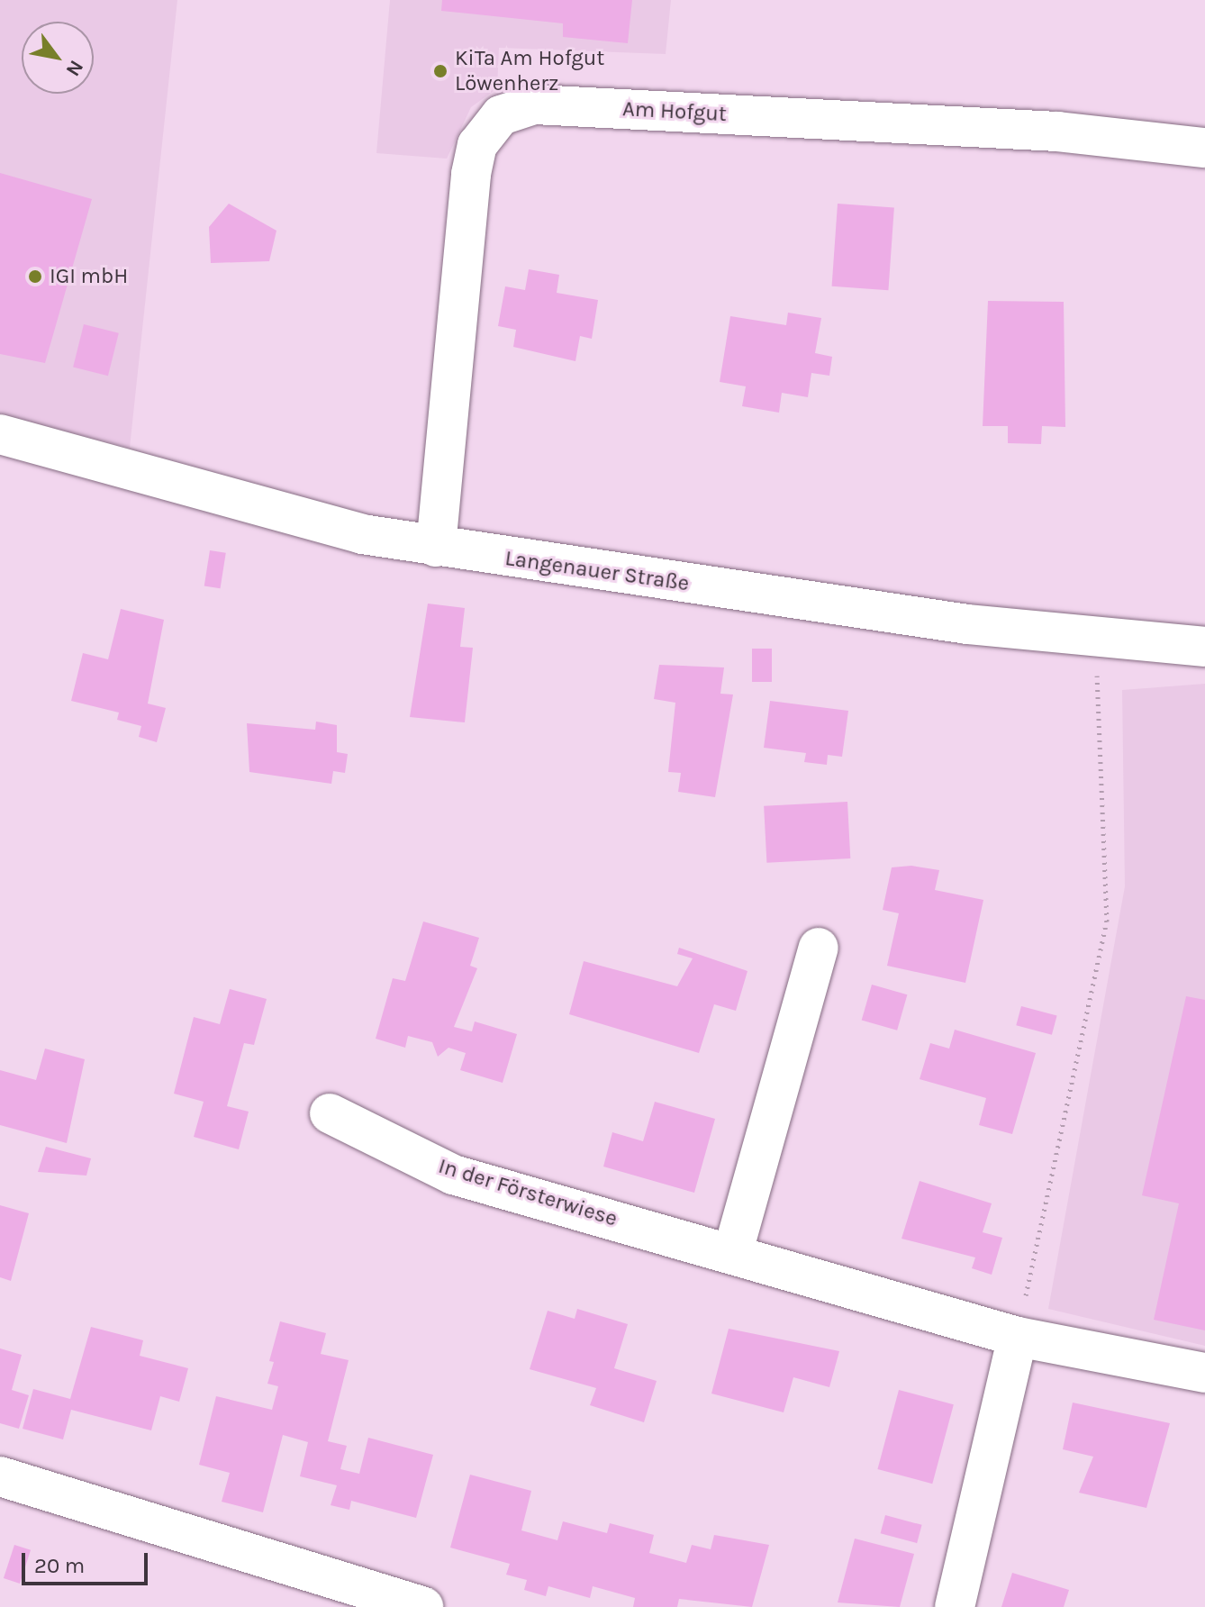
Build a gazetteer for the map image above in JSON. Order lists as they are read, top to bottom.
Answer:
{
  "streets": {
    "street": ["Am Hofgut", "Langenauer Straße", "In der Försterwiese"]
  },
  "crossings": [
    ["Am Hofgut", "Langenauer Straße"]
  ],
  "places": ["KiTa Am Hofgut Löwenherz", "IGI mbH"],
  "scale_bar": "20 m",
  "north": "bottom right"
}
